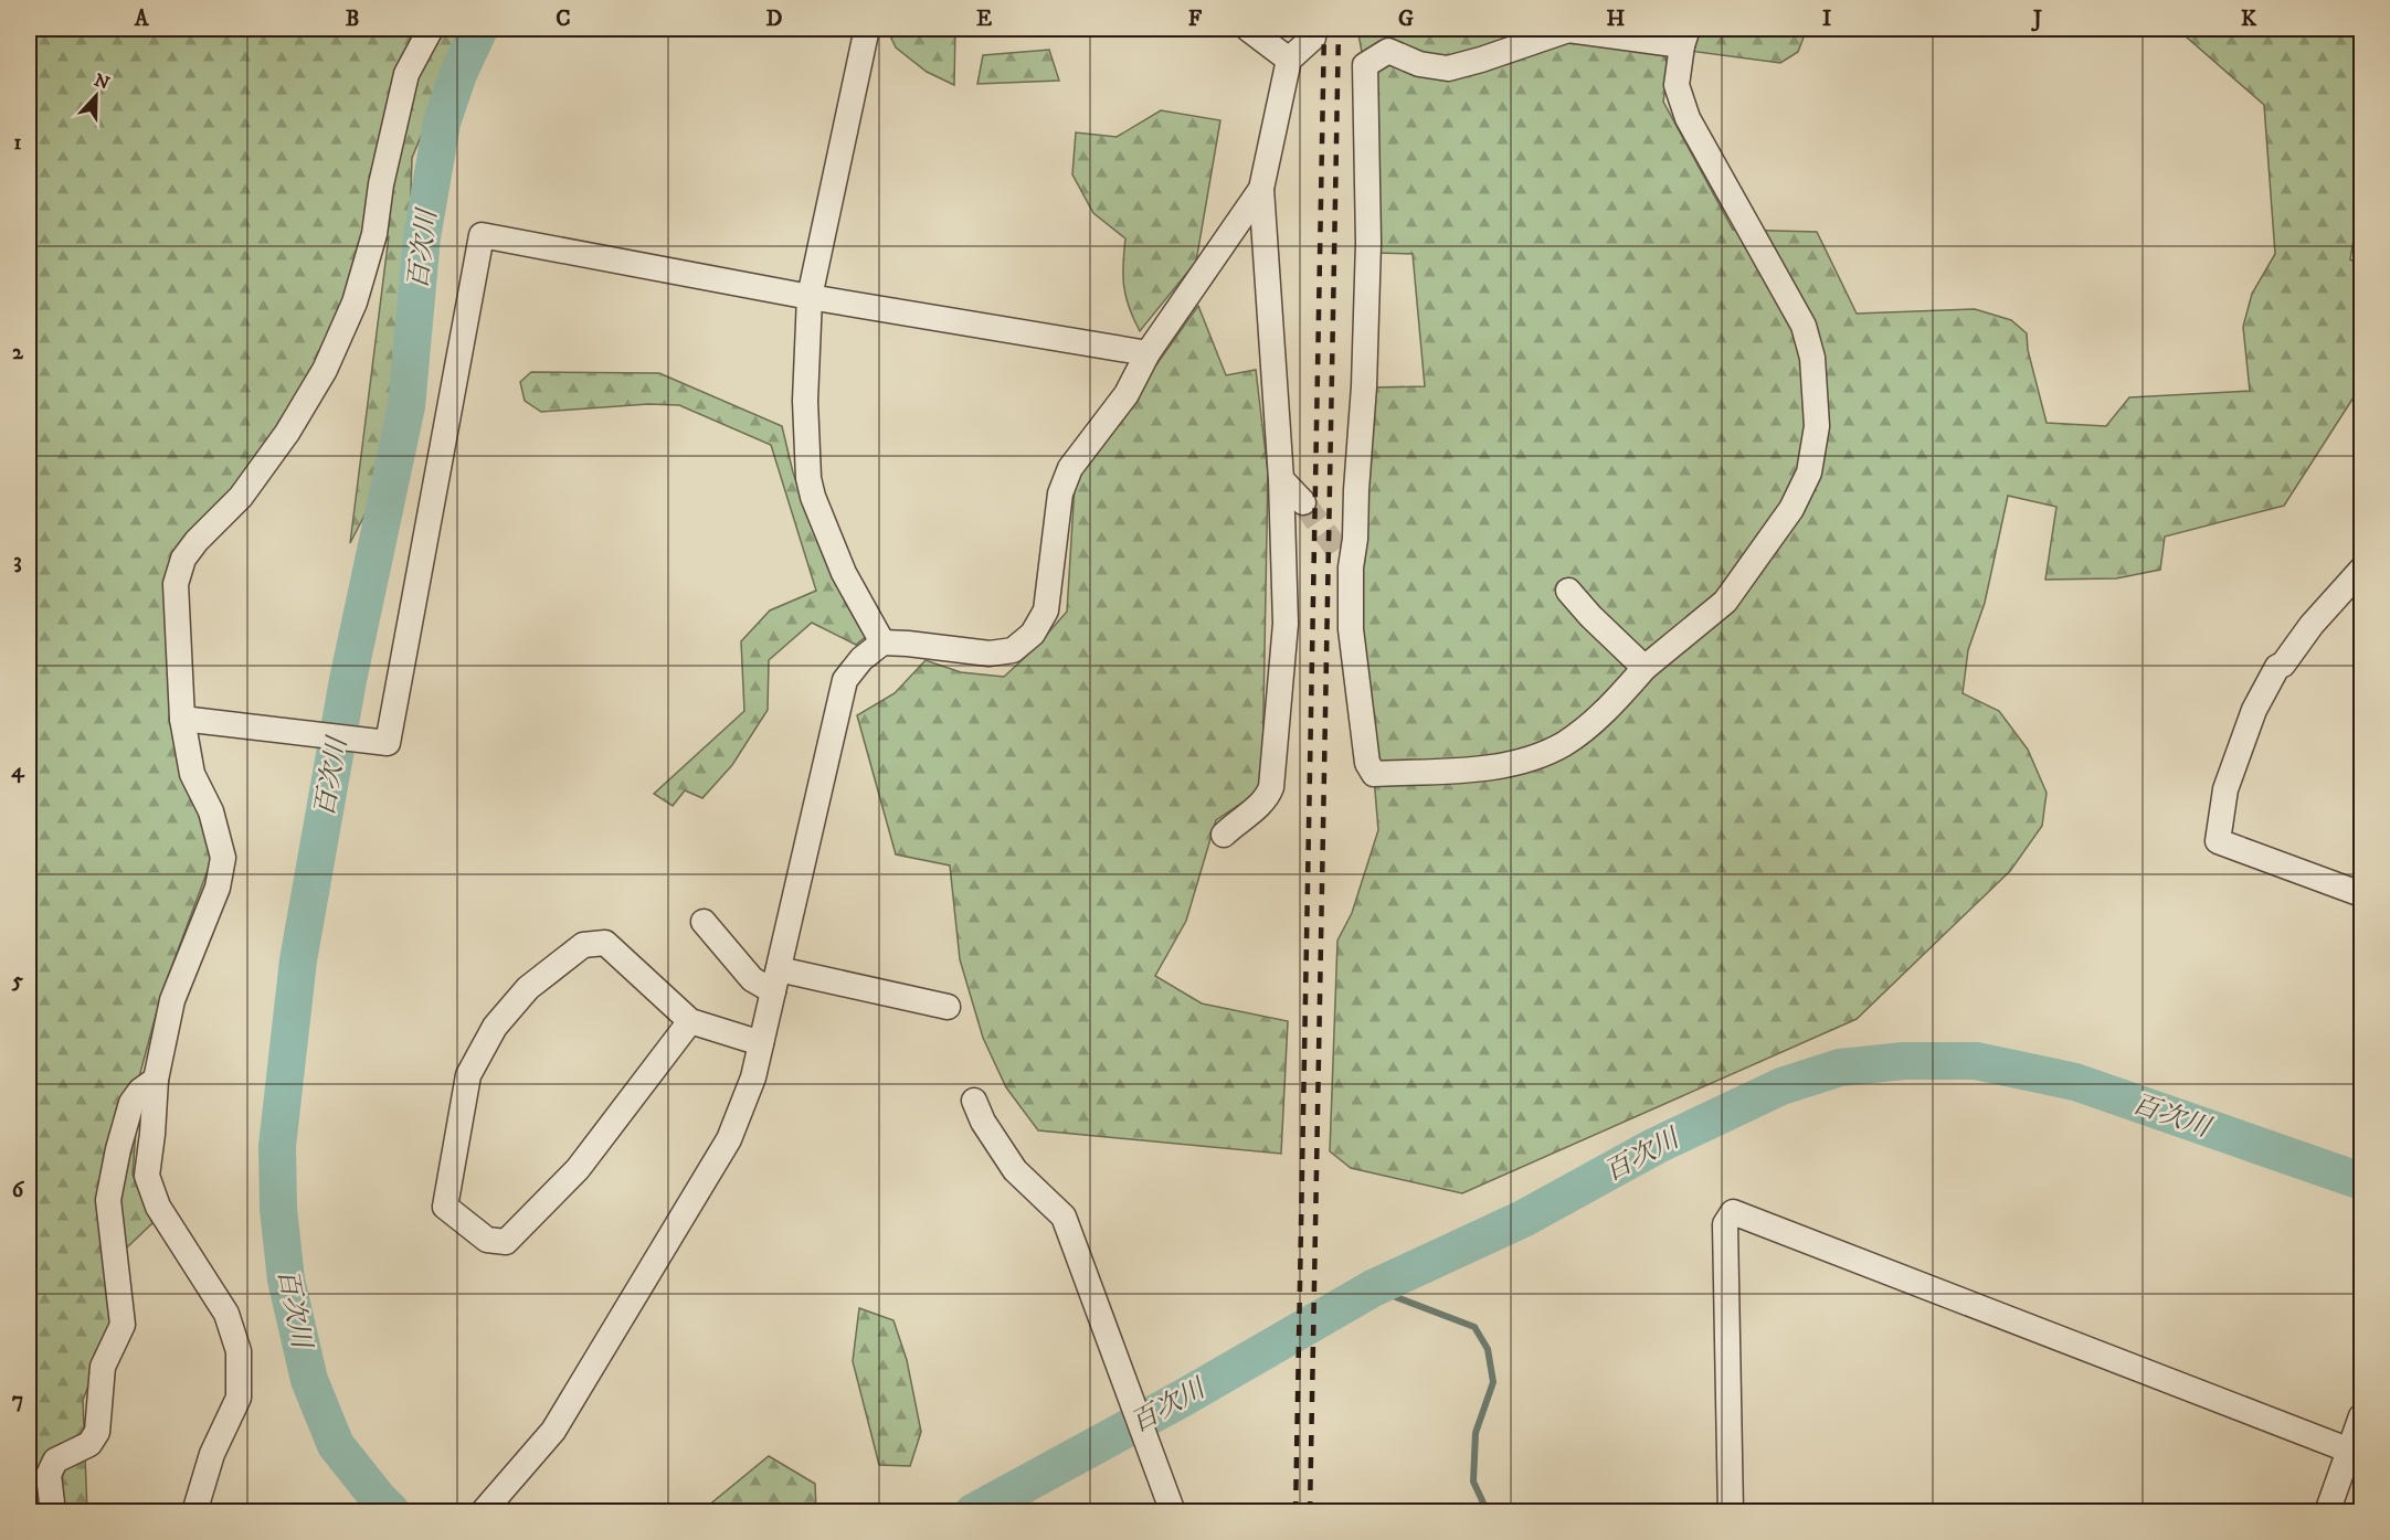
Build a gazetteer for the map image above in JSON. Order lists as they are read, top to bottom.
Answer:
{
  "water": ["百次川"],
  "north": "top",
  "grid": {
    "columns": [
      "A",
      "B",
      "C",
      "D",
      "E",
      "F",
      "G",
      "H",
      "I",
      "J",
      "K"
    ],
    "rows": [
      "1",
      "2",
      "3",
      "4",
      "5",
      "6",
      "7"
    ]
  }
}
